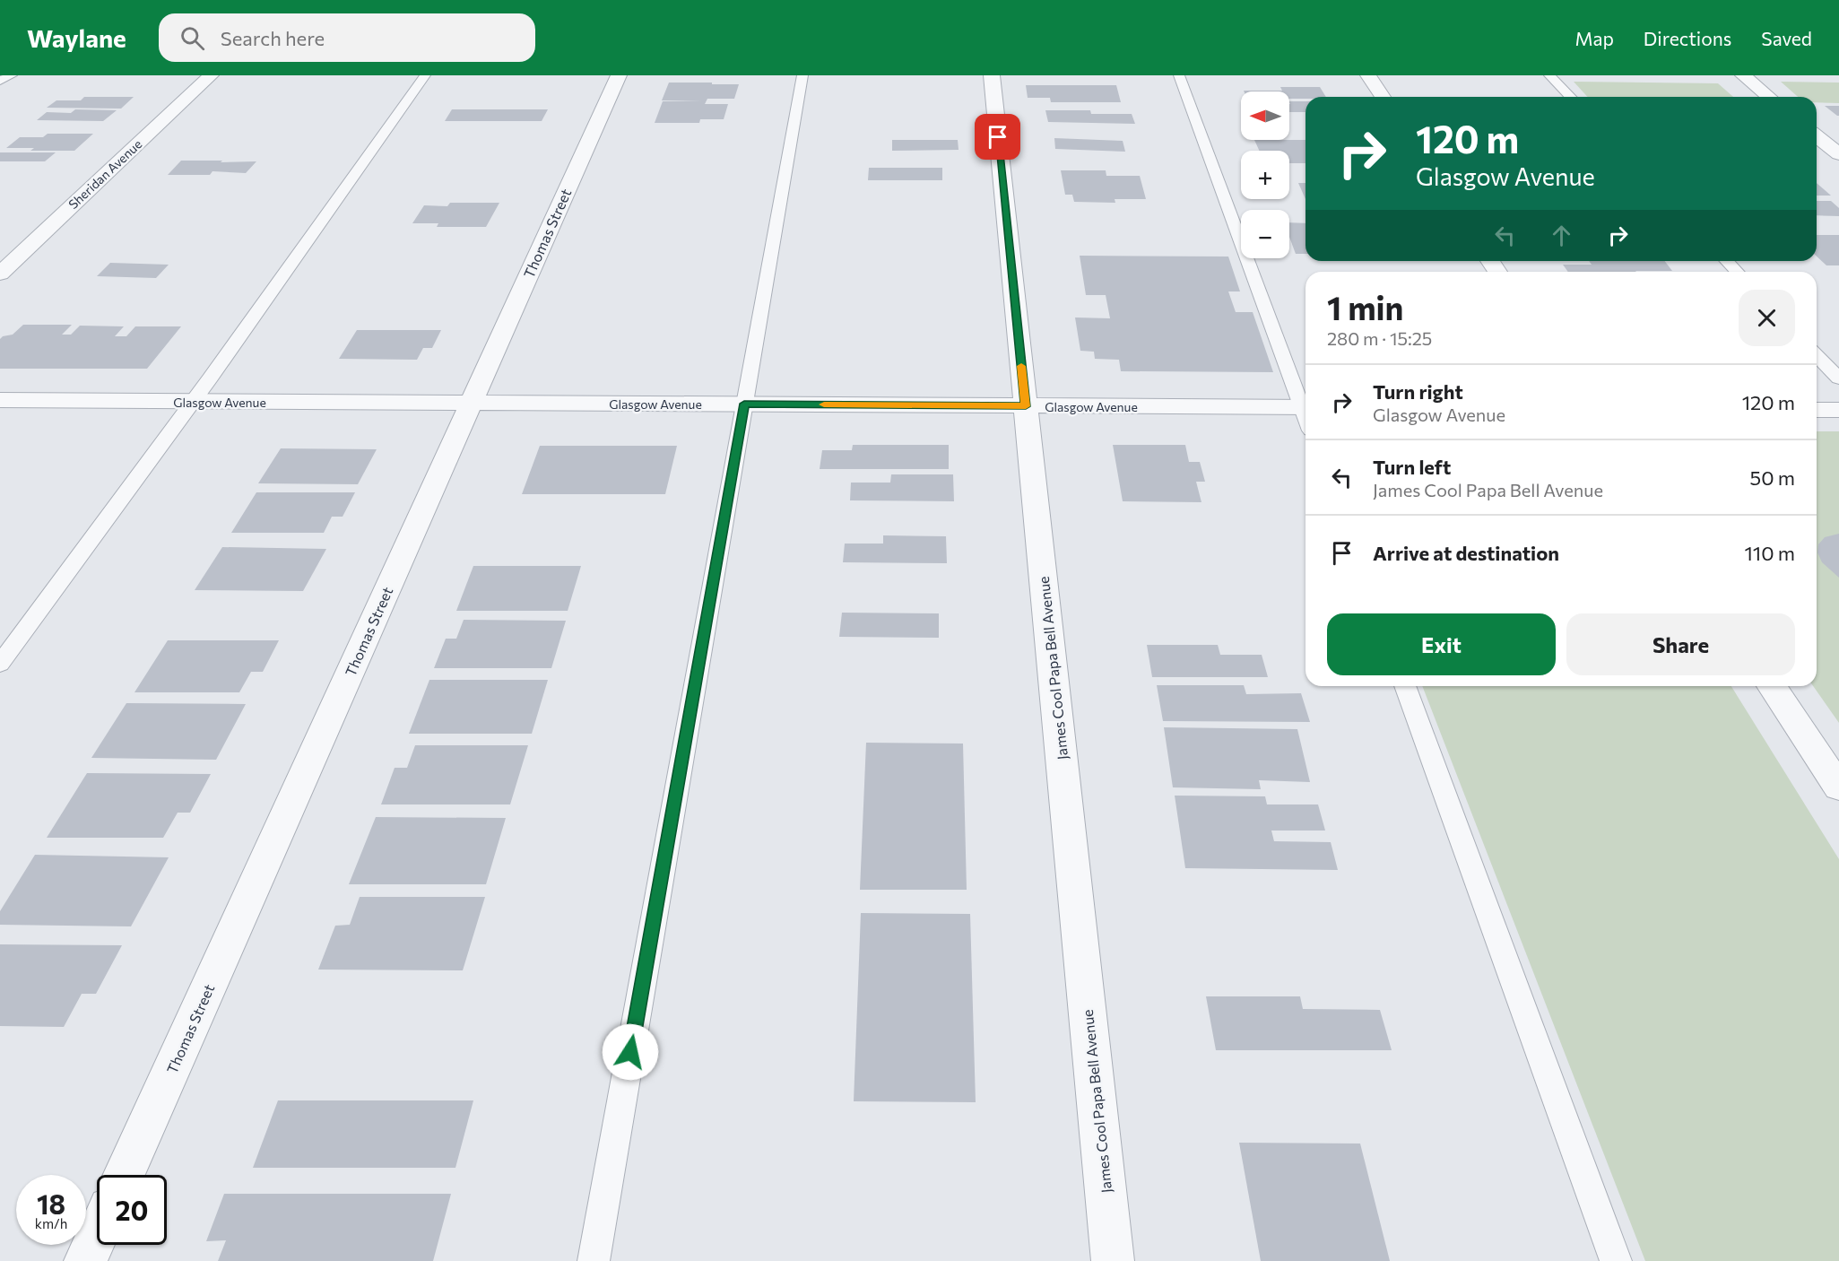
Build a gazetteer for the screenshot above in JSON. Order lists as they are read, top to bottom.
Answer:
{
  "streets": {
    "street": [
      "Sheridan Avenue",
      "Thomas Street",
      "Glasgow Avenue",
      "James Cool Papa Bell Avenue"
    ]
  },
  "crossings": [
    ["Thomas Street", "Glasgow Avenue"],
    ["Glasgow Avenue", "James Cool Papa Bell Avenue"]
  ],
  "north": "left",
  "page": {
    "header": "Waylane",
    "search": "Search here",
    "nav": ["Map", "Directions", "Saved"],
    "map_buttons": ["+", "−"],
    "turn": ["120 m", "Glasgow Avenue"],
    "heading": ["1 min", "280 m · 15:25"],
    "list": [
      {
        "name": "Turn right",
        "note": "Glasgow Avenue",
        "value": "120 m"
      },
      {
        "name": "Turn left",
        "note": "James Cool Papa Bell Avenue",
        "value": "50 m"
      },
      {
        "name": "Arrive at destination",
        "value": "110 m"
      }
    ],
    "buttons": ["Exit", "Share"],
    "speed": "18 km/h",
    "limit": "20"
  }
}
